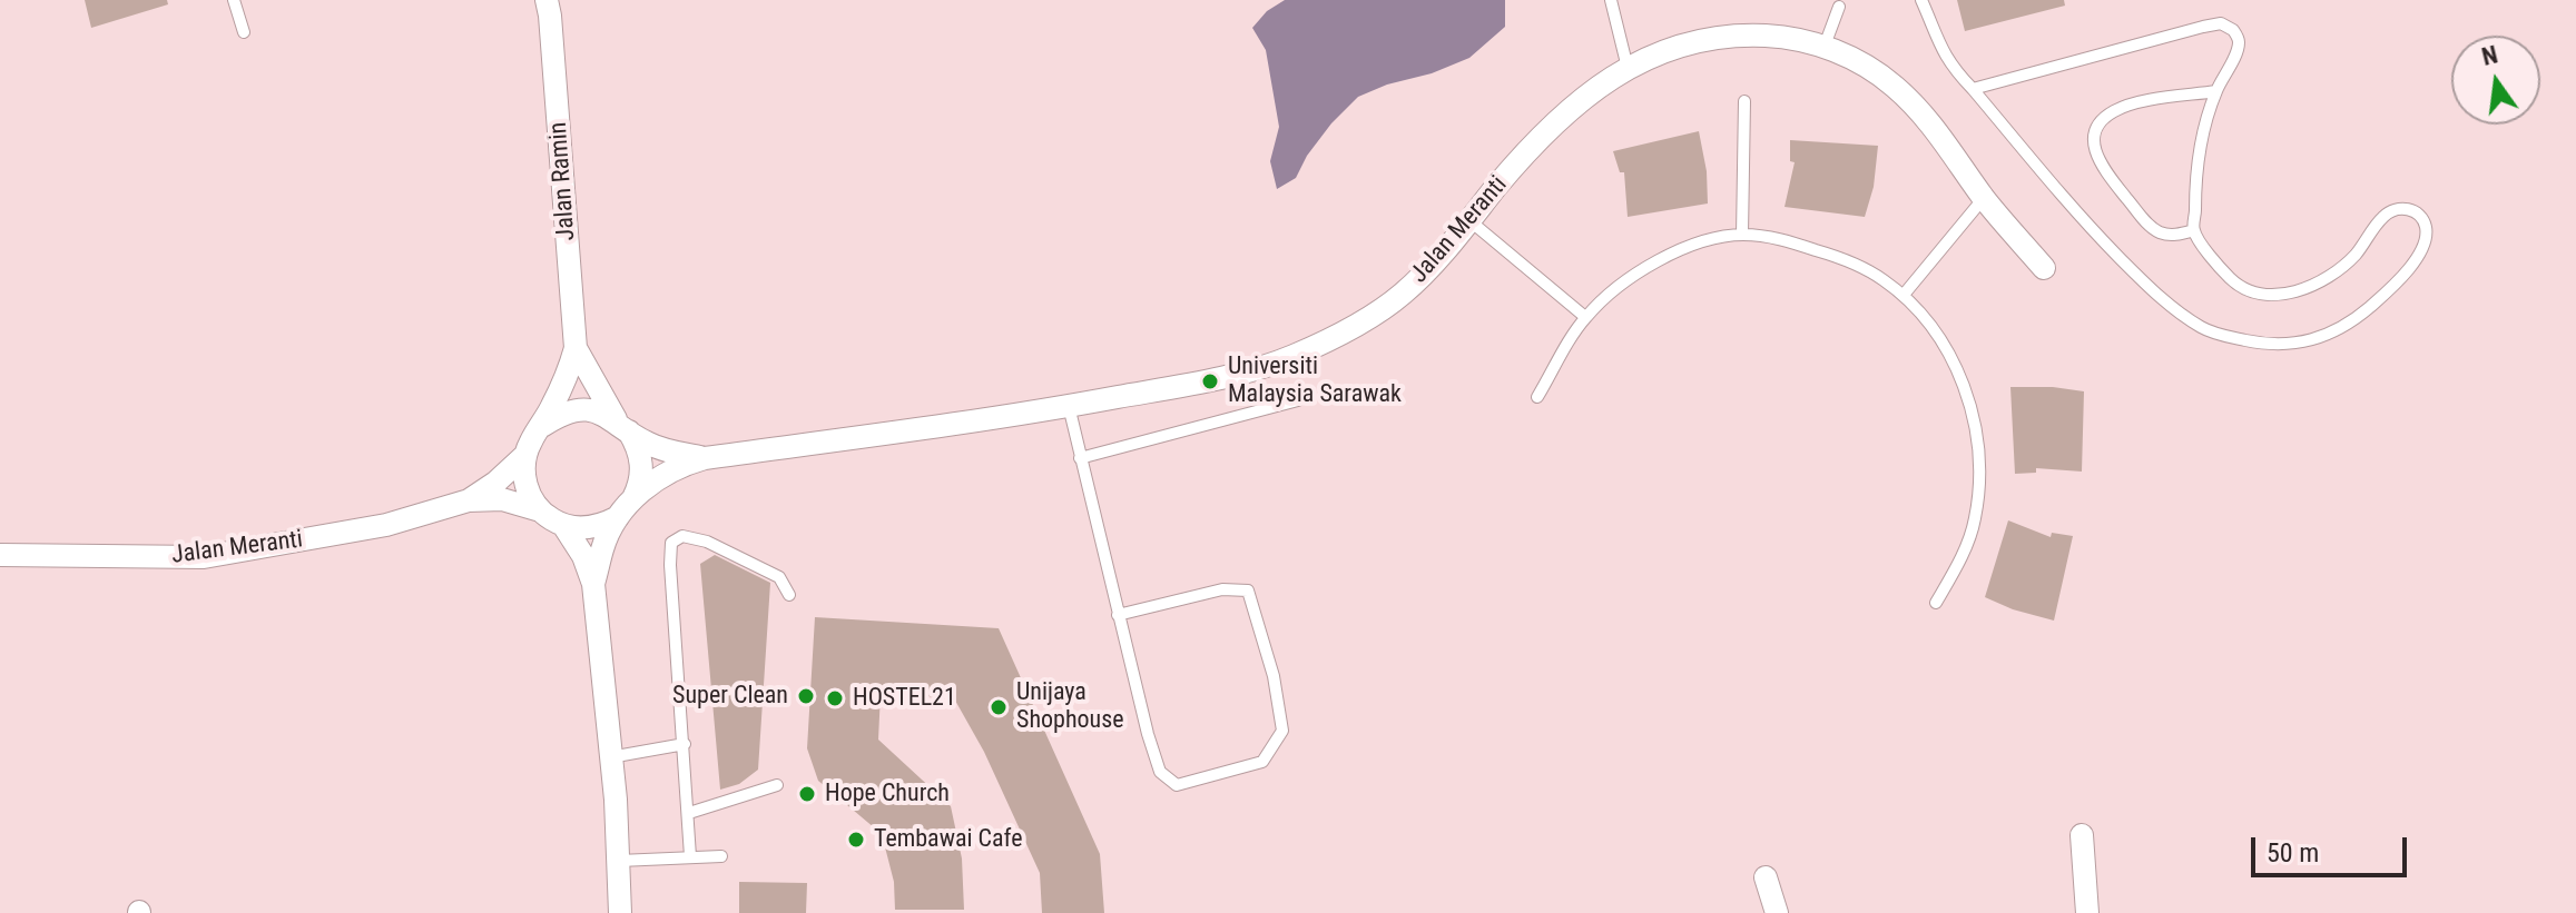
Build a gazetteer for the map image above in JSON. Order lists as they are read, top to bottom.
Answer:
{
  "streets": {
    "street": ["Jalan Ramin", "Jalan Meranti"]
  },
  "places": [
    "Universiti Malaysia Sarawak",
    "Super Clean",
    "HOSTEL21",
    "Unijaya Shophouse",
    "Hope Church",
    "Tembawai Cafe"
  ],
  "scale_bar": "50 m",
  "north": "top"
}
